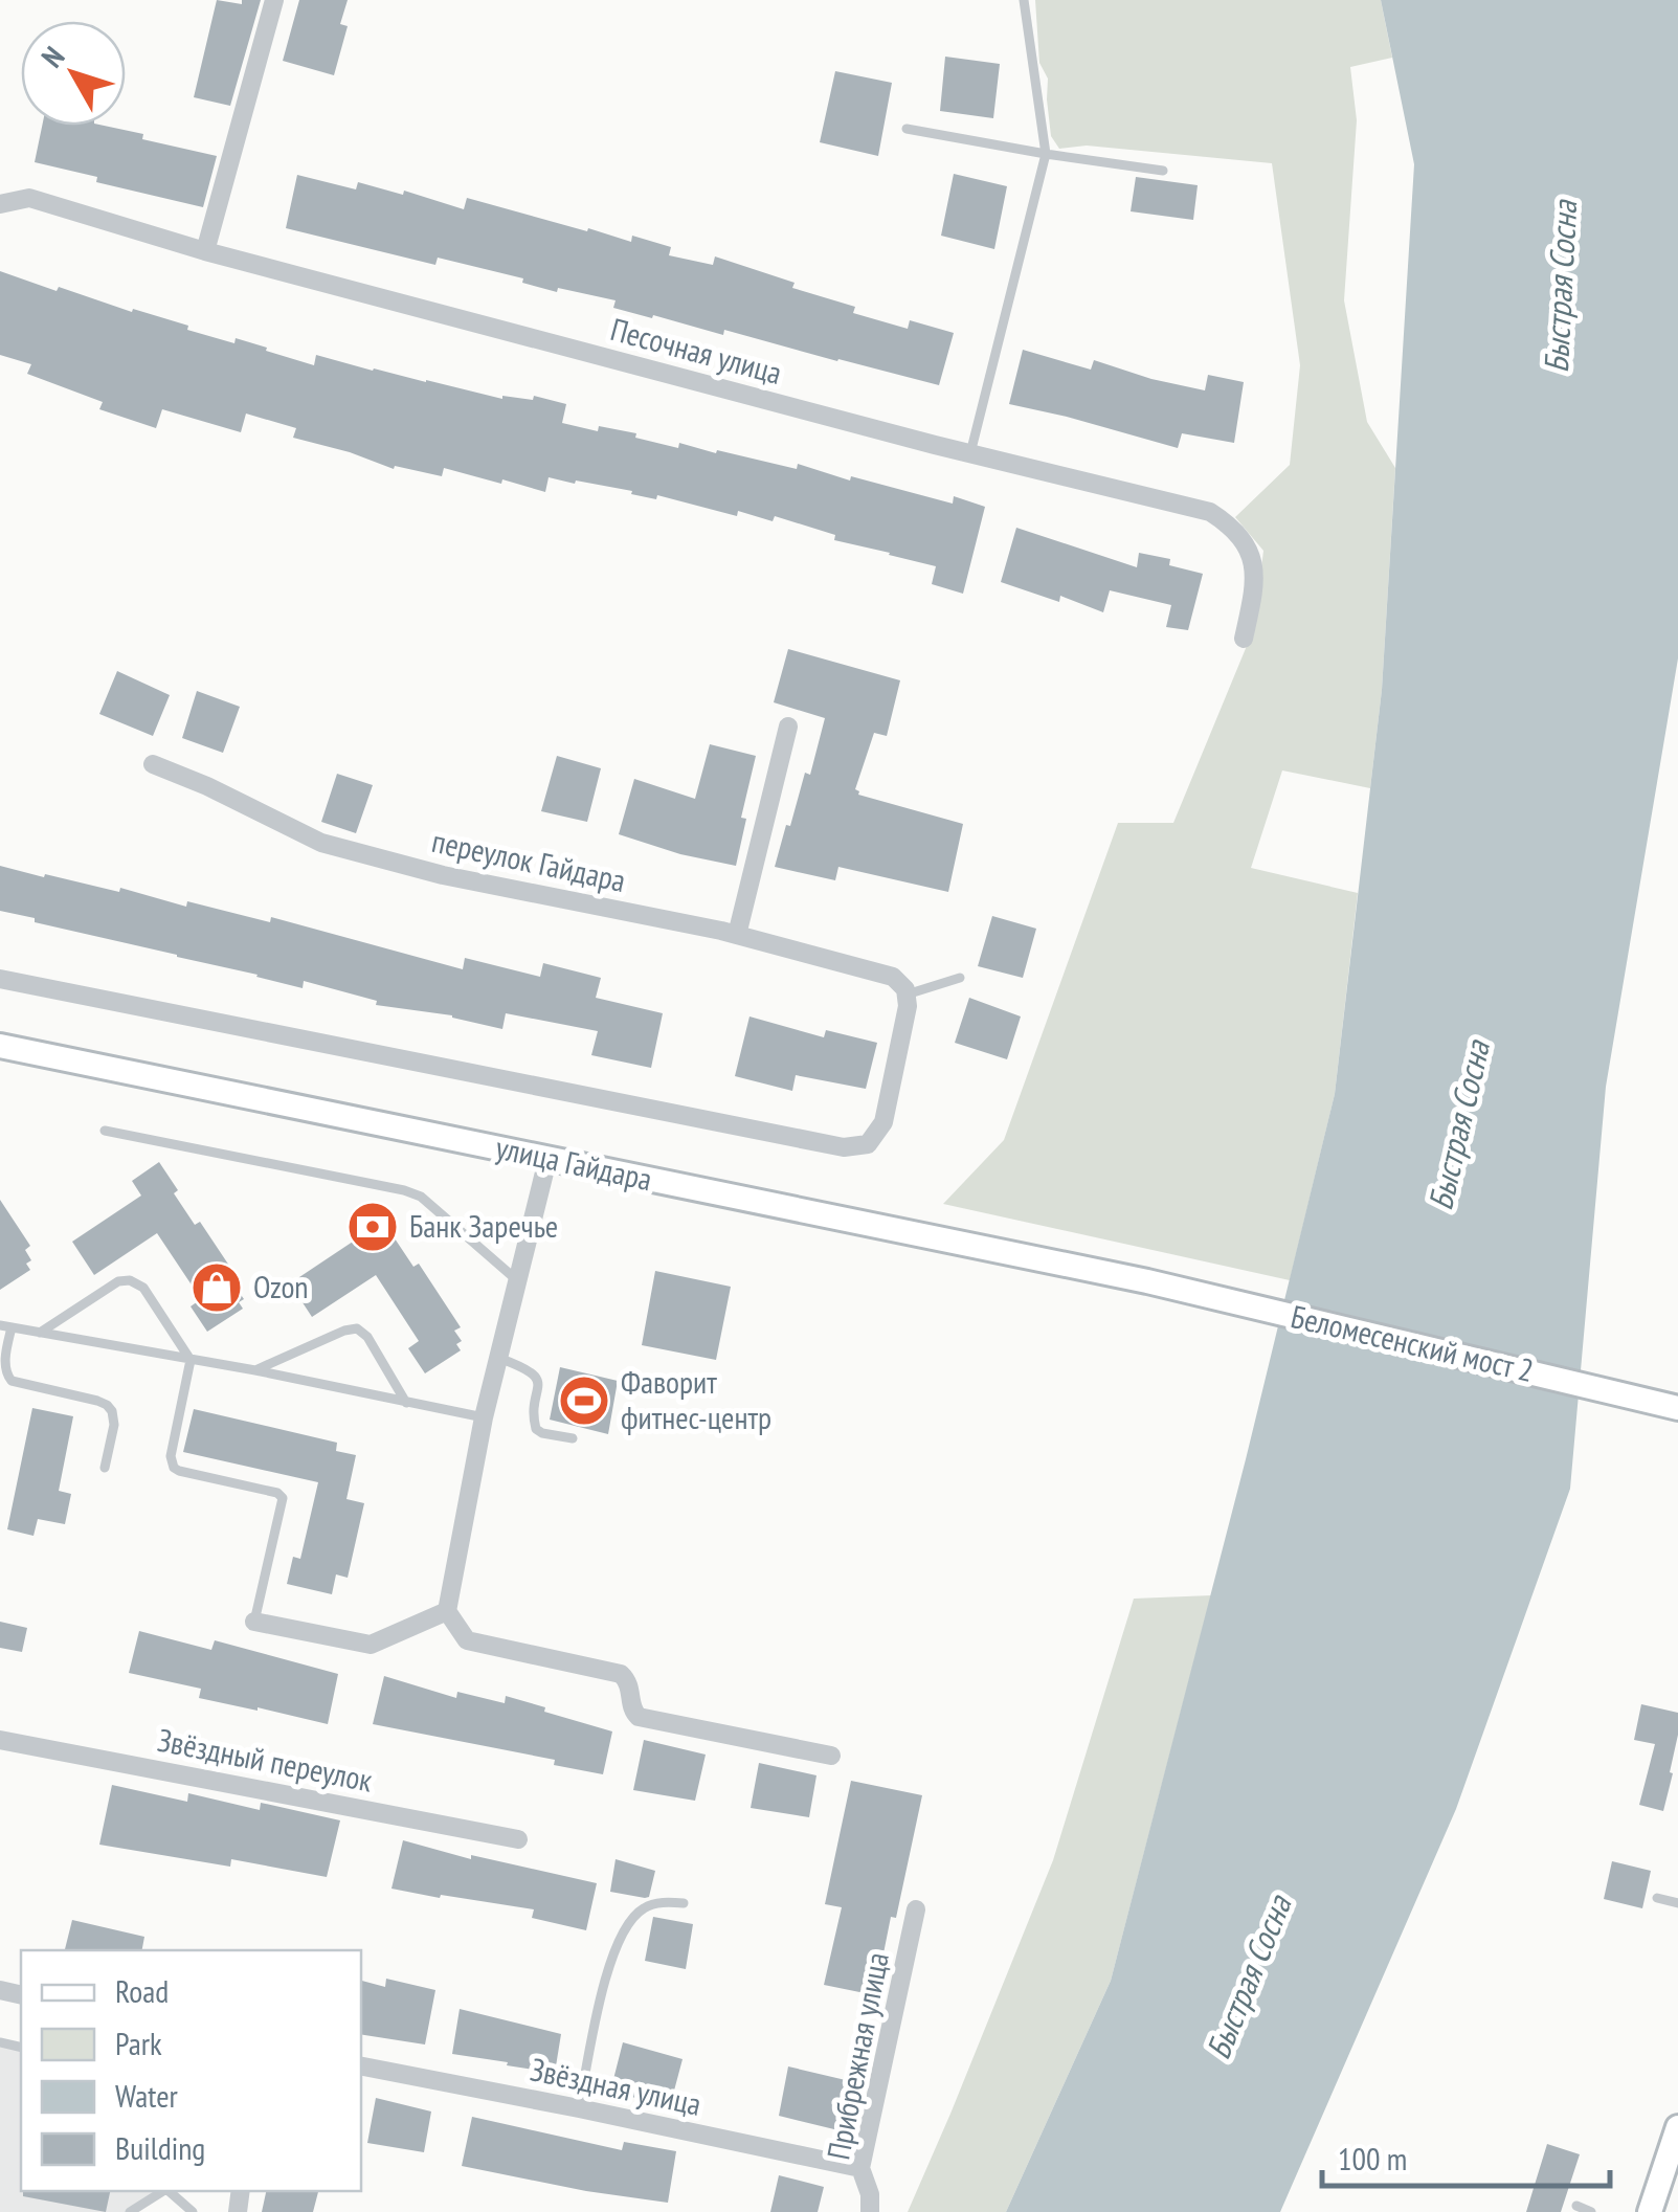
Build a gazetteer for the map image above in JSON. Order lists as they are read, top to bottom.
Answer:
{
  "streets": {
    "main road": ["улица Гайдара", "Беломесенский мост 2"],
    "street": [
      "Песочная улица",
      "переулок Гайдара",
      "Звёздный переулок",
      "Прибрежная улица",
      "Звёздная улица"
    ]
  },
  "crossings": [
    ["улица Гайдара", "Беломесенский мост 2"],
    ["Прибрежная улица", "Звёздная улица"]
  ],
  "water": ["Быстрая Сосна"],
  "places": {
    "bank": ["Банк Заречье"],
    "shop": ["Ozon"],
    "sports": ["Фаворит фитнес-центр"]
  },
  "legend": [
    "Road",
    "Park",
    "Water",
    "Building"
  ],
  "scale_bar": "100 m",
  "north": "top left"
}
